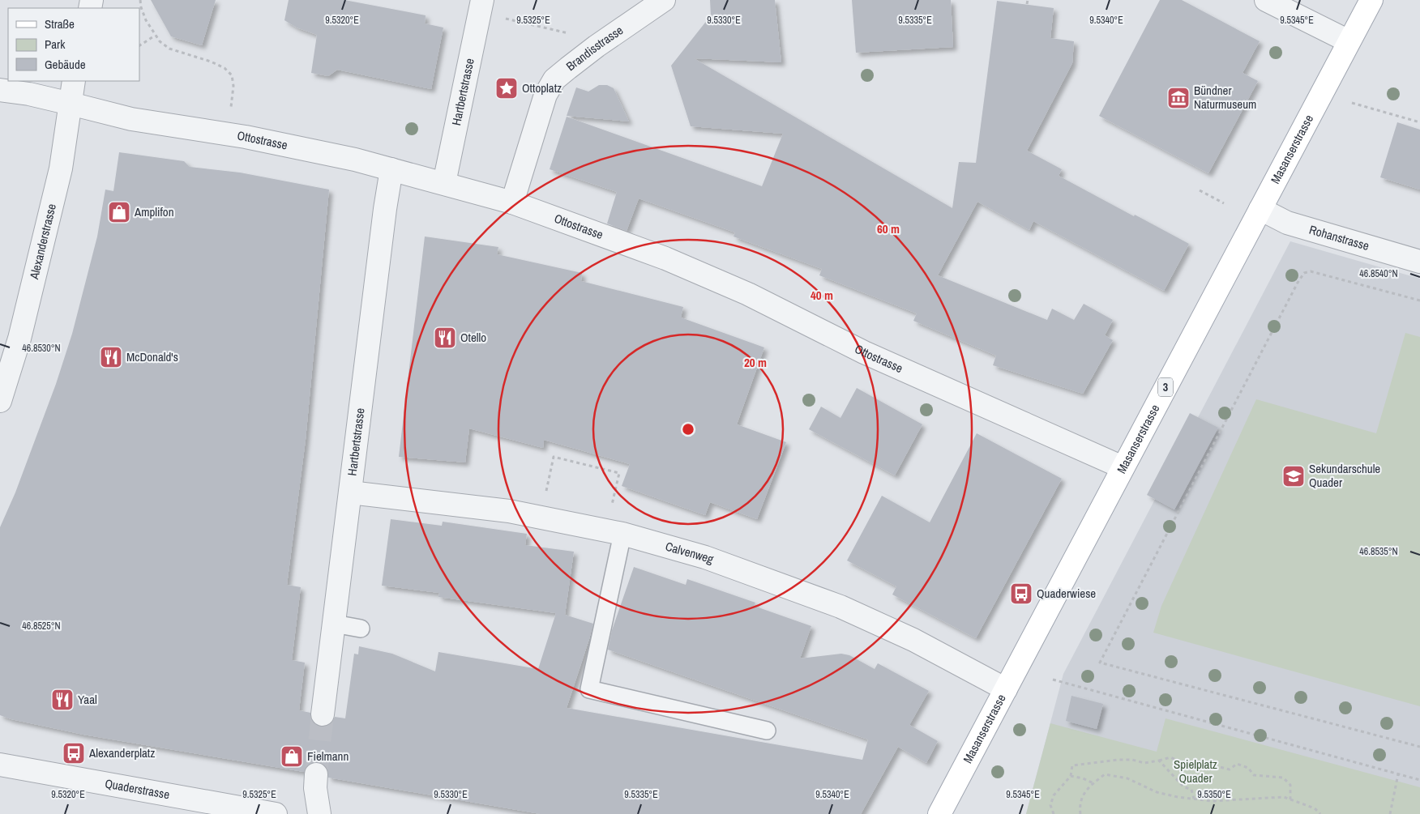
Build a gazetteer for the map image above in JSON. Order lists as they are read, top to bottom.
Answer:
{
  "streets": {
    "main road": ["Masanserstrasse", "3"],
    "street": [
      "Brandisstrasse",
      "Hartbertstrasse",
      "Ottostrasse",
      "Rohanstrasse",
      "Alexanderstrasse",
      "Calvenweg",
      "Quaderstrasse"
    ]
  },
  "crossings": [
    ["Brandisstrasse", "Ottostrasse"],
    ["Hartbertstrasse", "Ottostrasse"],
    ["Hartbertstrasse", "Calvenweg"],
    ["Ottostrasse", "Masanserstrasse"],
    ["Ottostrasse", "Alexanderstrasse"],
    ["Masanserstrasse", "Rohanstrasse"],
    ["Masanserstrasse", "Calvenweg"]
  ],
  "parks": ["Spielplatz Quader"],
  "places": {
    "place": ["Ottoplatz"],
    "museum": ["Bündner Naturmuseum"],
    "shop": ["Amplifon", "Fielmann"],
    "restaurant": ["Otello", "McDonald's", "Yaal"],
    "school or university": ["Sekundarschule Quader"],
    "bus stop": ["Quaderwiese", "Alexanderplatz"]
  },
  "legend": ["Straße", "Park", "Gebäude"],
  "coordinates": [
    "9.5320°E",
    "9.5325°E",
    "9.5340°E",
    "9.5345°E",
    "9.5330°E",
    "9.5335°E",
    "46.8540°N",
    "46.8530°N",
    "46.8535°N",
    "46.8525°N",
    "9.5350°E"
  ],
  "rings": ["60 m", "40 m", "20 m"]
}
